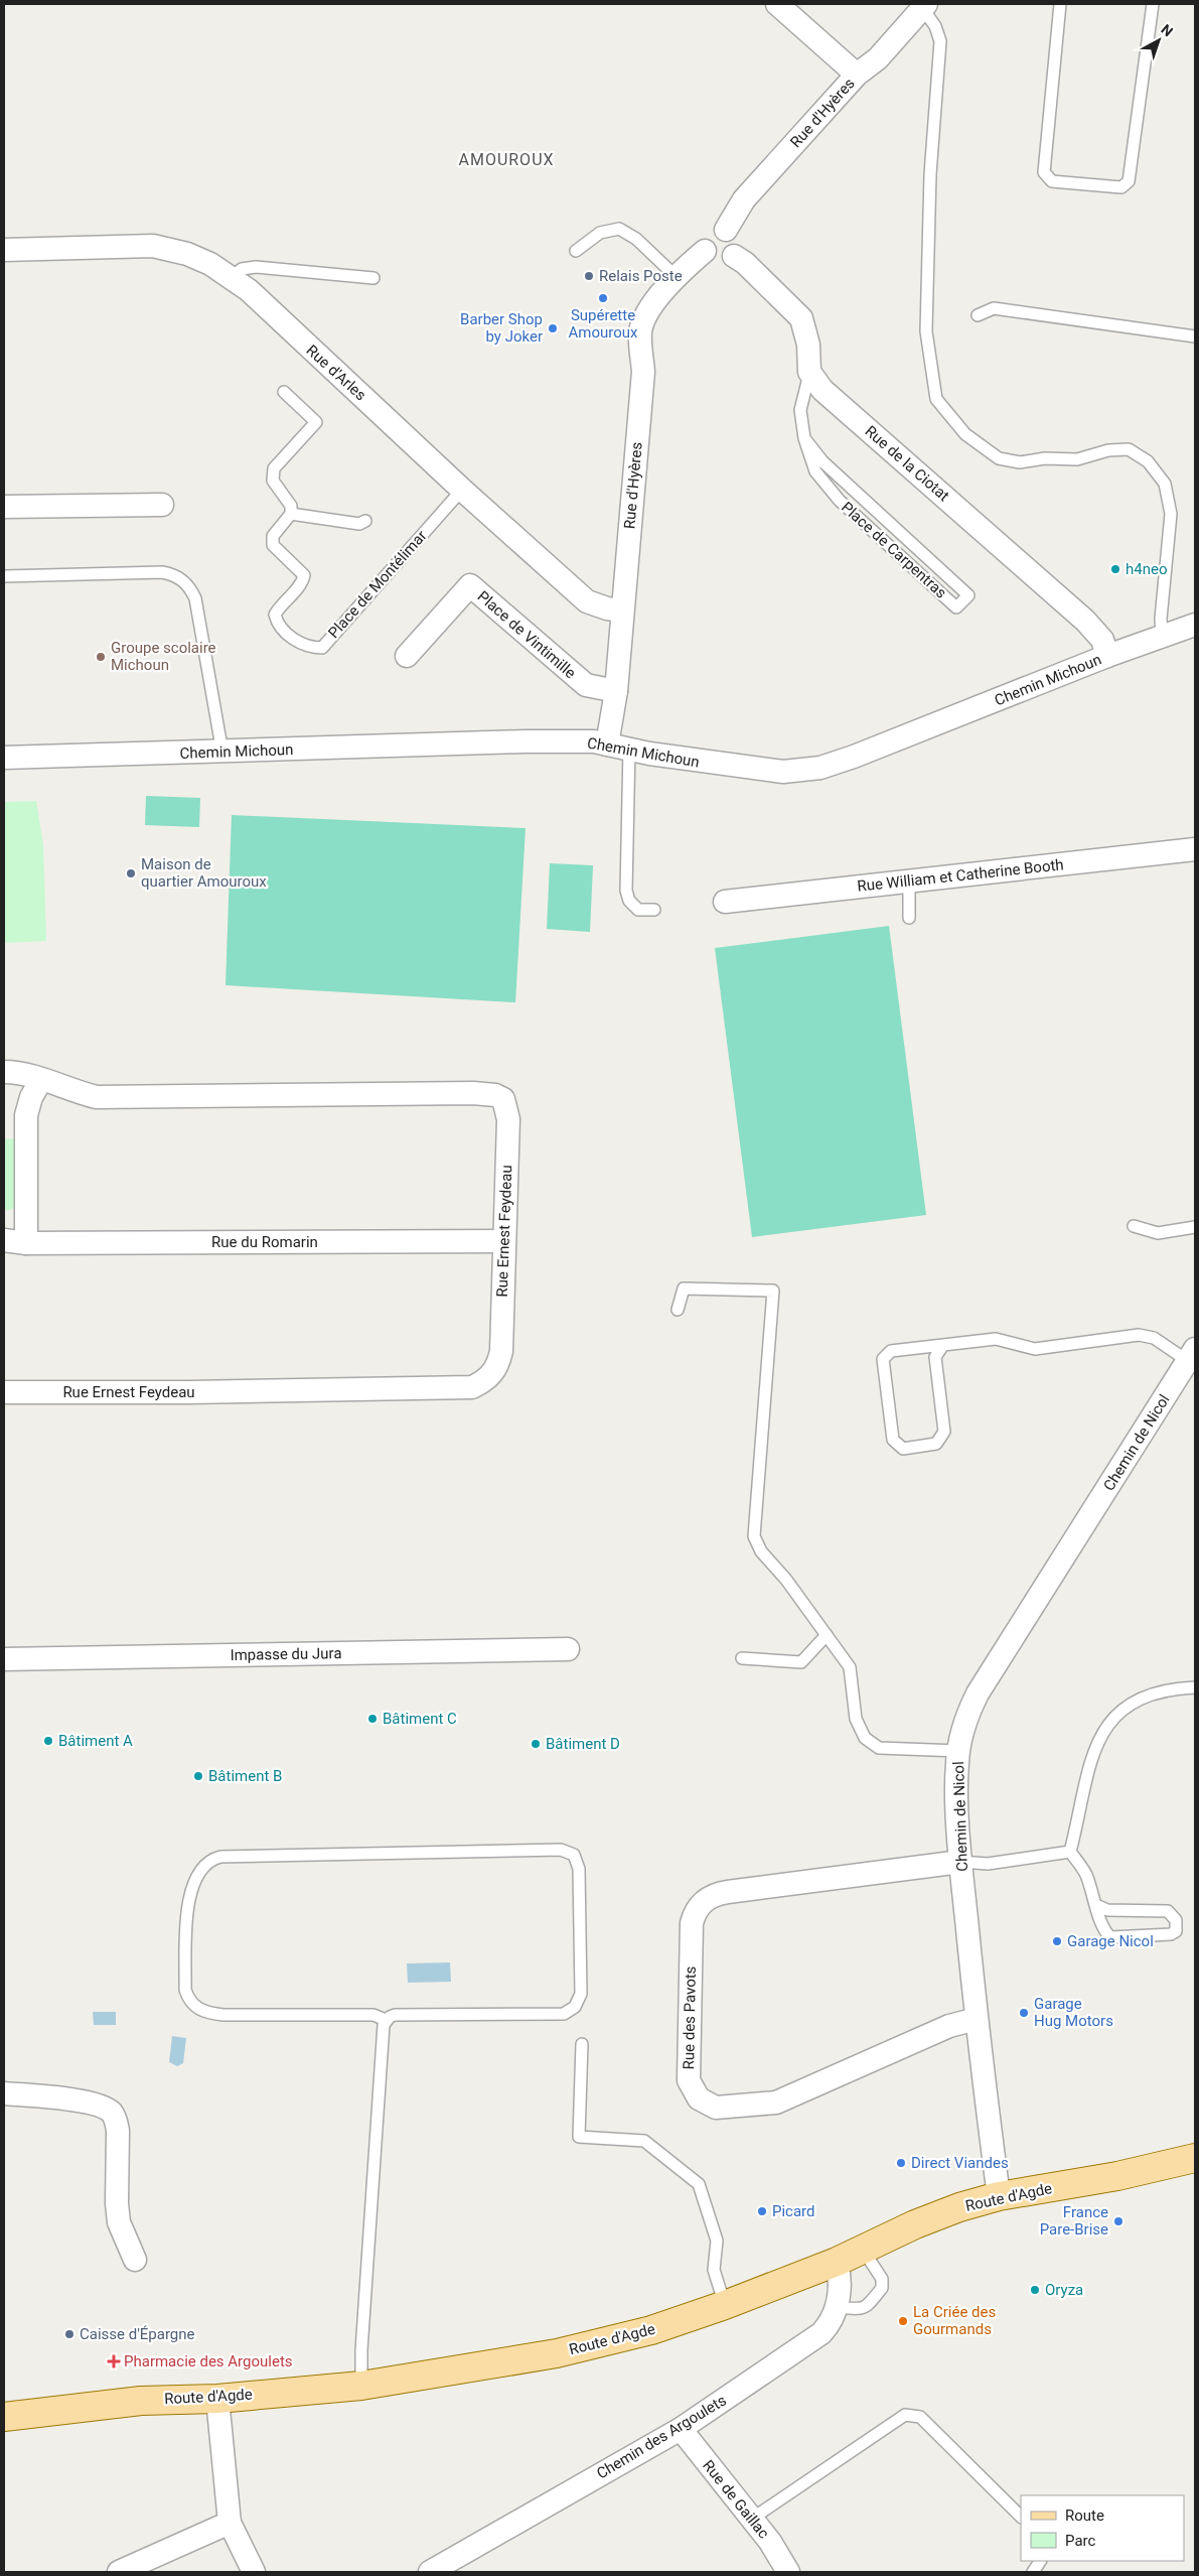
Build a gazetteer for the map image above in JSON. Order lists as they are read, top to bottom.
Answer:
{
  "streets": {
    "main road": ["Route d'Agde"],
    "street": [
      "Rue d'Hyères",
      "Rue d'Arles",
      "Rue de la Ciotat",
      "Place de Vintimille",
      "Chemin Michoun",
      "Rue William et Catherine Booth",
      "Rue Ernest Feydeau",
      "Rue du Romarin",
      "Chemin de Nicol",
      "Impasse du Jura",
      "Rue des Pavots",
      "Chemin des Argoulets",
      "Rue de Gaillac"
    ],
    "lane": ["Place de Carpentras", "Place de Montélimar"]
  },
  "crossings": [
    ["Rue d'Hyères", "Rue d'Arles"],
    ["Rue d'Hyères", "Place de Vintimille"],
    ["Rue d'Hyères", "Chemin Michoun"],
    ["Rue d'Arles", "Place de Montélimar"],
    ["Rue de la Ciotat", "Place de Carpentras"],
    ["Rue de la Ciotat", "Chemin Michoun"],
    ["Rue Ernest Feydeau", "Rue du Romarin"],
    ["Chemin de Nicol", "Rue des Pavots"],
    ["Chemin de Nicol", "Route d'Agde"],
    ["Route d'Agde", "Chemin des Argoulets"],
    ["Chemin des Argoulets", "Rue de Gaillac"]
  ],
  "districts": ["AMOUROUX"],
  "places": {
    "other": [
      "Relais Poste",
      "Supérette Amouroux",
      "Barber Shop by Joker",
      "h4neo",
      "Groupe scolaire Michoun",
      "Maison de quartier Amouroux",
      "Bâtiment C",
      "Bâtiment A",
      "Bâtiment D",
      "Bâtiment B",
      "Garage Nicol",
      "Garage Hug Motors",
      "Direct Viandes",
      "Picard",
      "France Pare-Brise",
      "Oryza",
      "La Criée des Gourmands",
      "Caisse d'Épargne"
    ],
    "health": ["Pharmacie des Argoulets"]
  },
  "legend": ["Route", "Parc"],
  "north": "top right"
}
